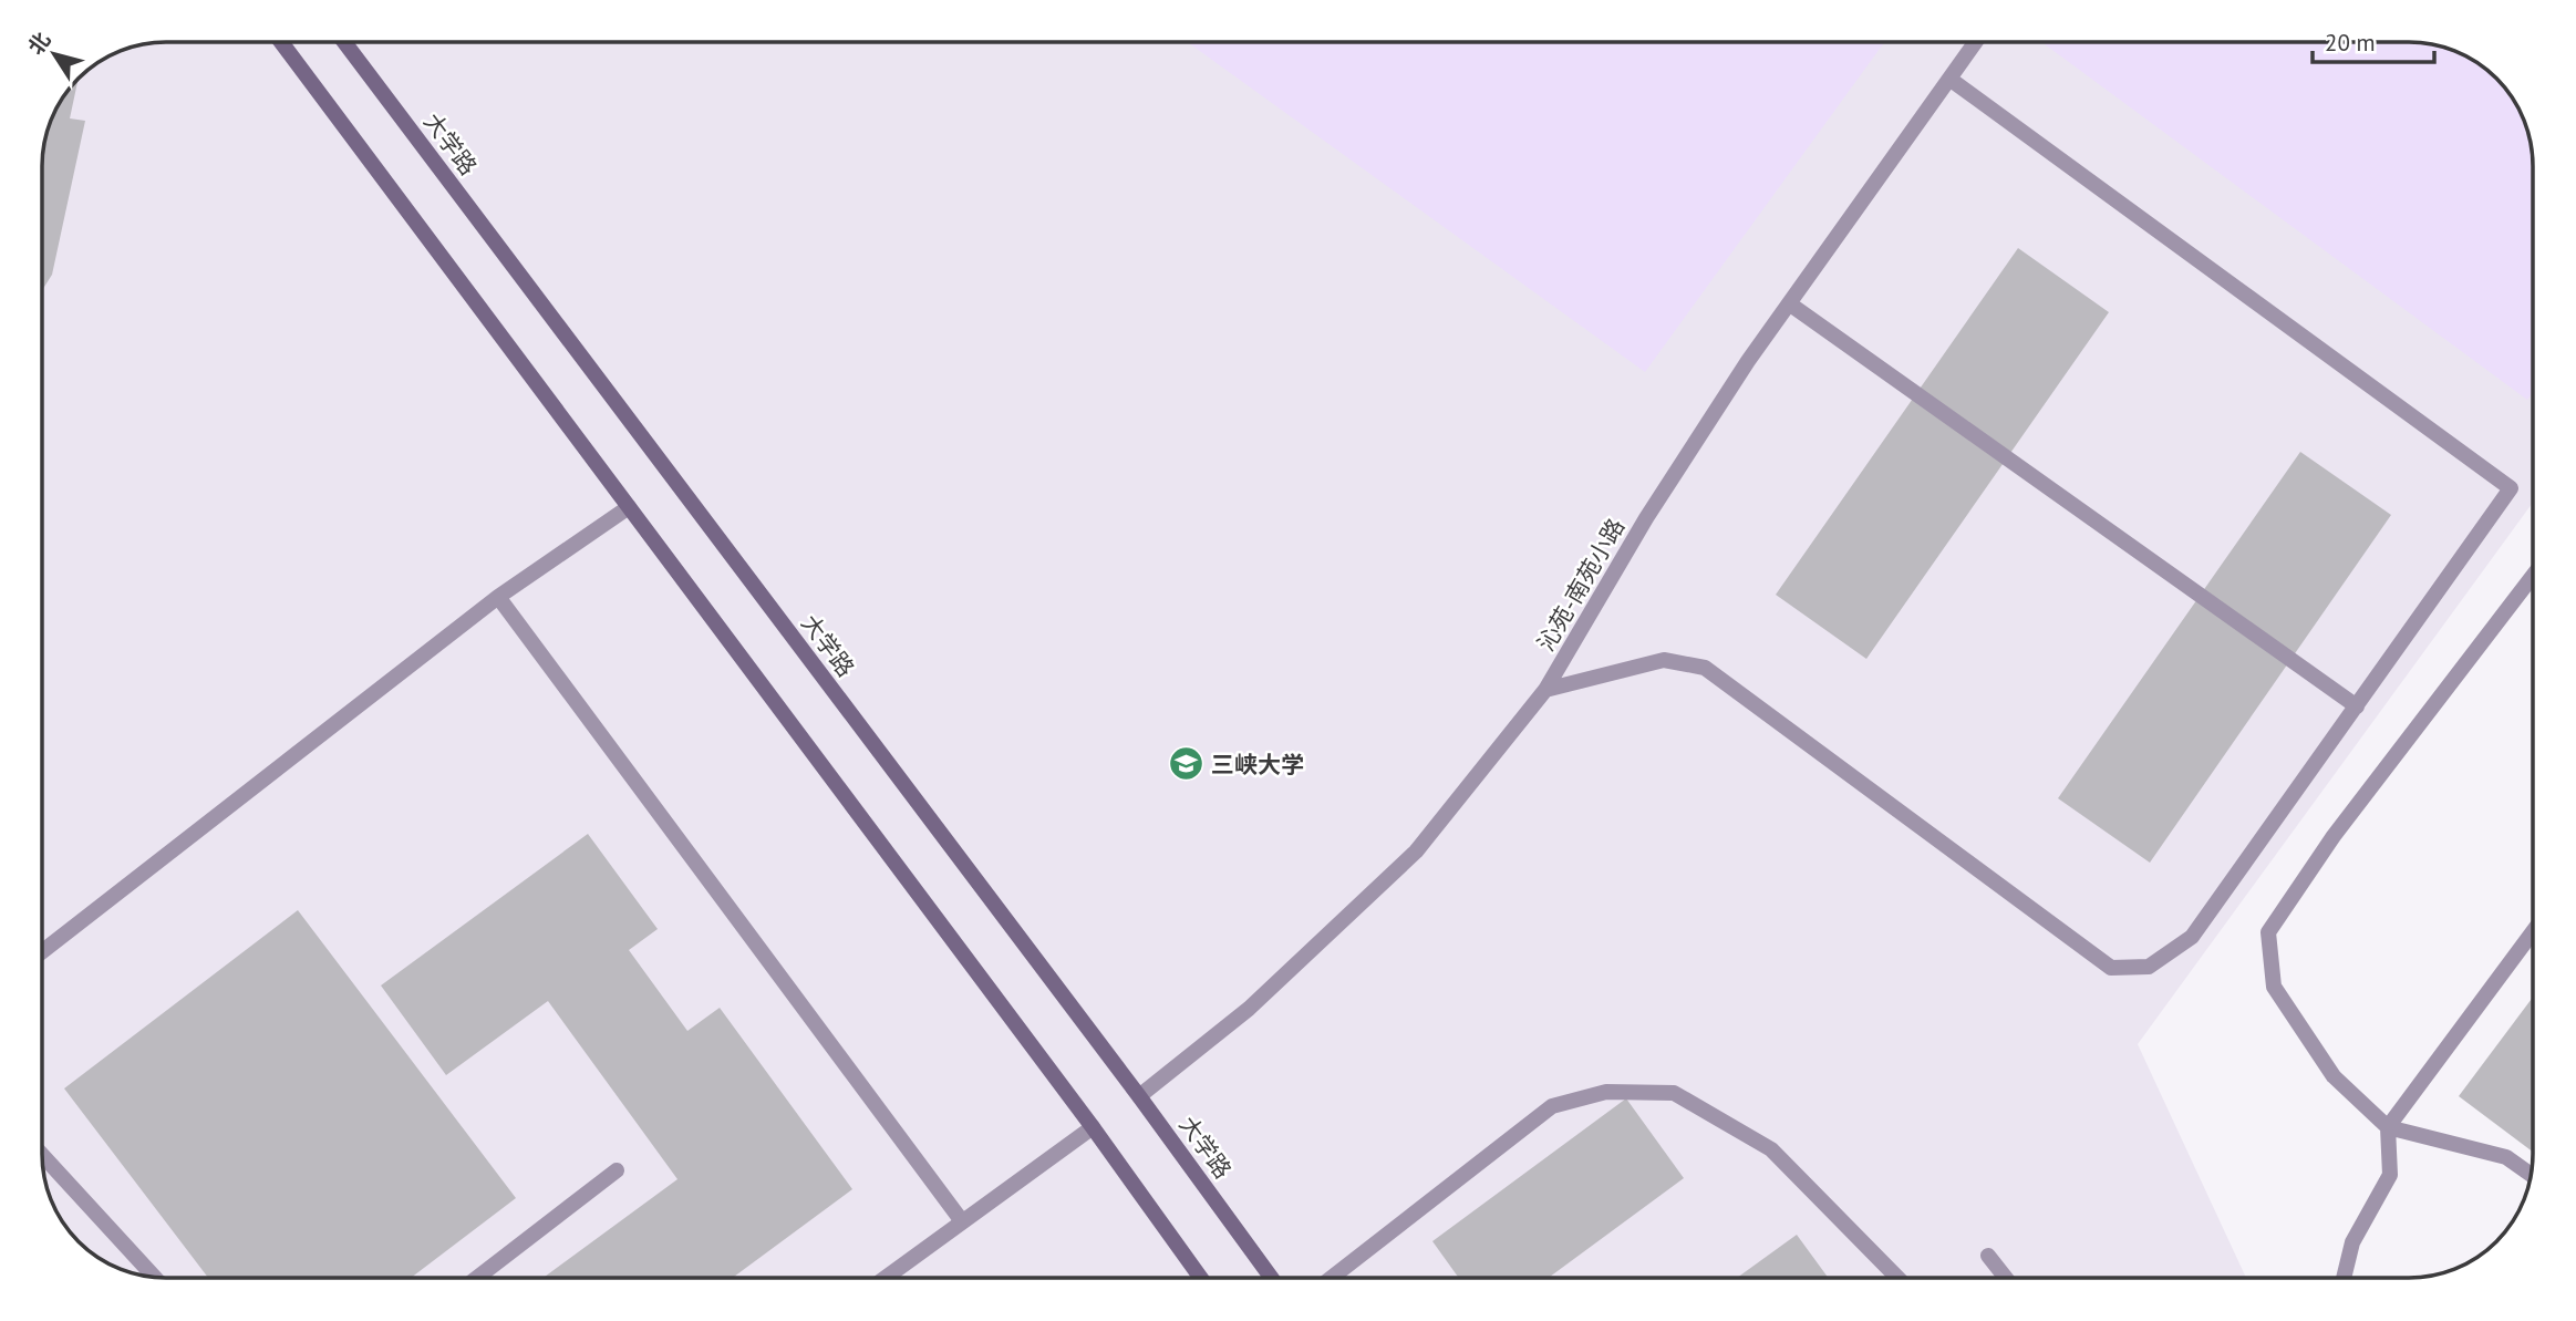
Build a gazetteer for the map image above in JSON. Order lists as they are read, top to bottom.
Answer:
{
  "streets": {
    "main road": ["大学路"],
    "street": ["沁苑-南苑小路"]
  },
  "crossings": [
    ["大学路", "沁苑-南苑小路"]
  ],
  "places": {
    "school or university": ["三峡大学"]
  },
  "scale_bar": "20 m",
  "north": "top left"
}
